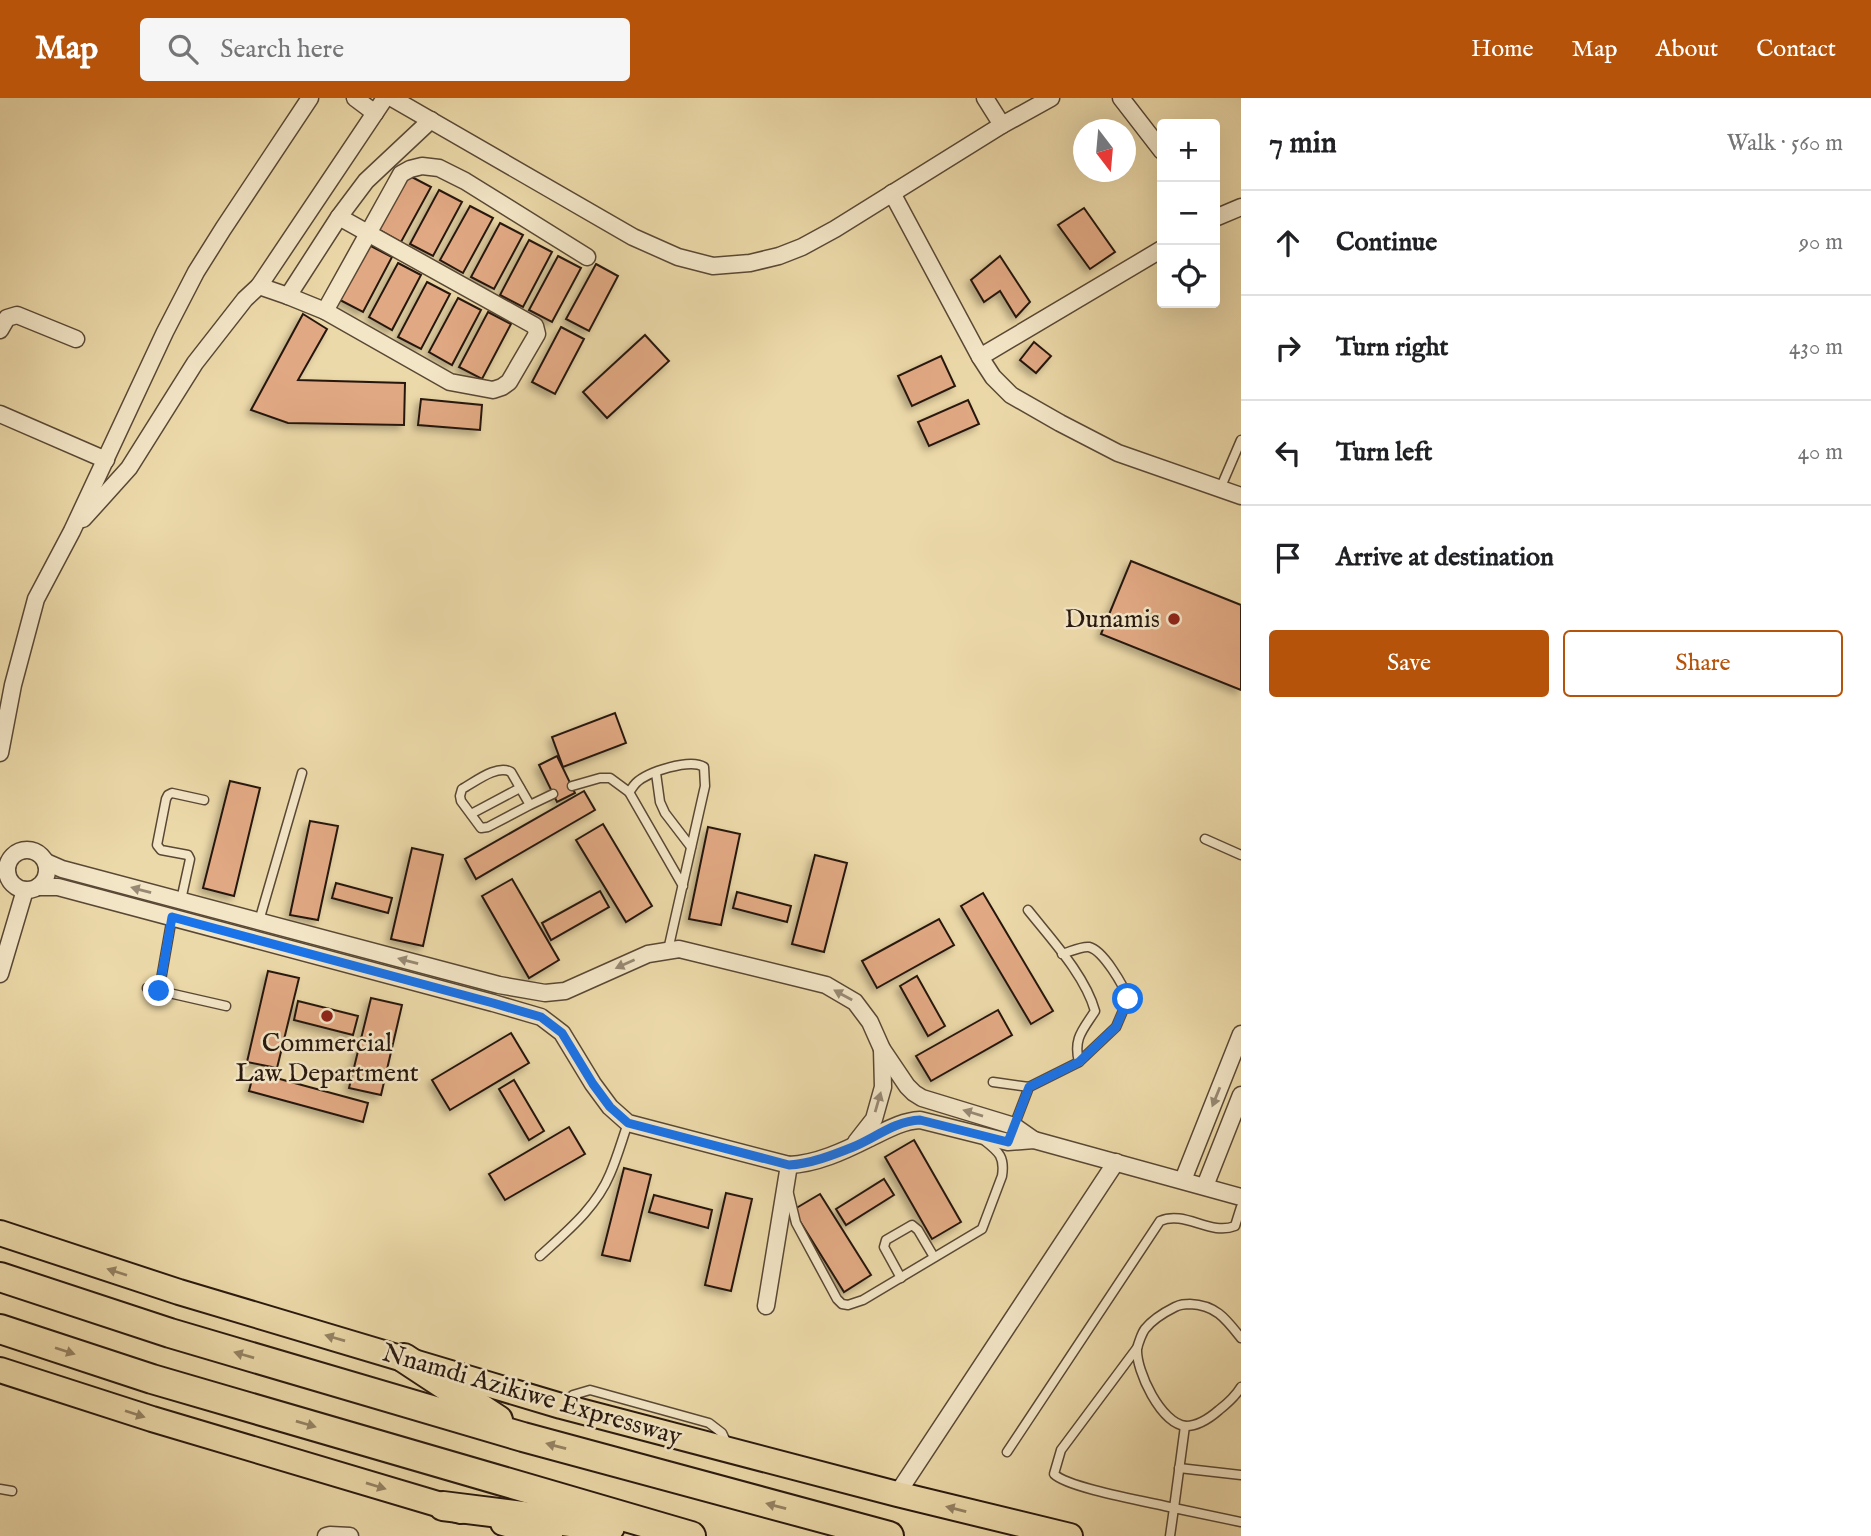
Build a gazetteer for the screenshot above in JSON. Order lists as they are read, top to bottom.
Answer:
{
  "streets": {
    "highway": ["Nnamdi Azikiwe Expressway"]
  },
  "places": ["Dunamis", "Commercial Law Department"],
  "north": "bottom",
  "page": {
    "header": "Map",
    "search": "Search here",
    "nav": [
      "Home",
      "Map",
      "About",
      "Contact"
    ],
    "heading": ["7 min", "Walk · 560 m"],
    "map_buttons": ["+", "−"],
    "list": [
      ["Continue", "90 m"],
      ["Turn right", "430 m"],
      ["Turn left", "40 m"],
      "Arrive at destination"
    ],
    "buttons": ["Save", "Share"]
  }
}
